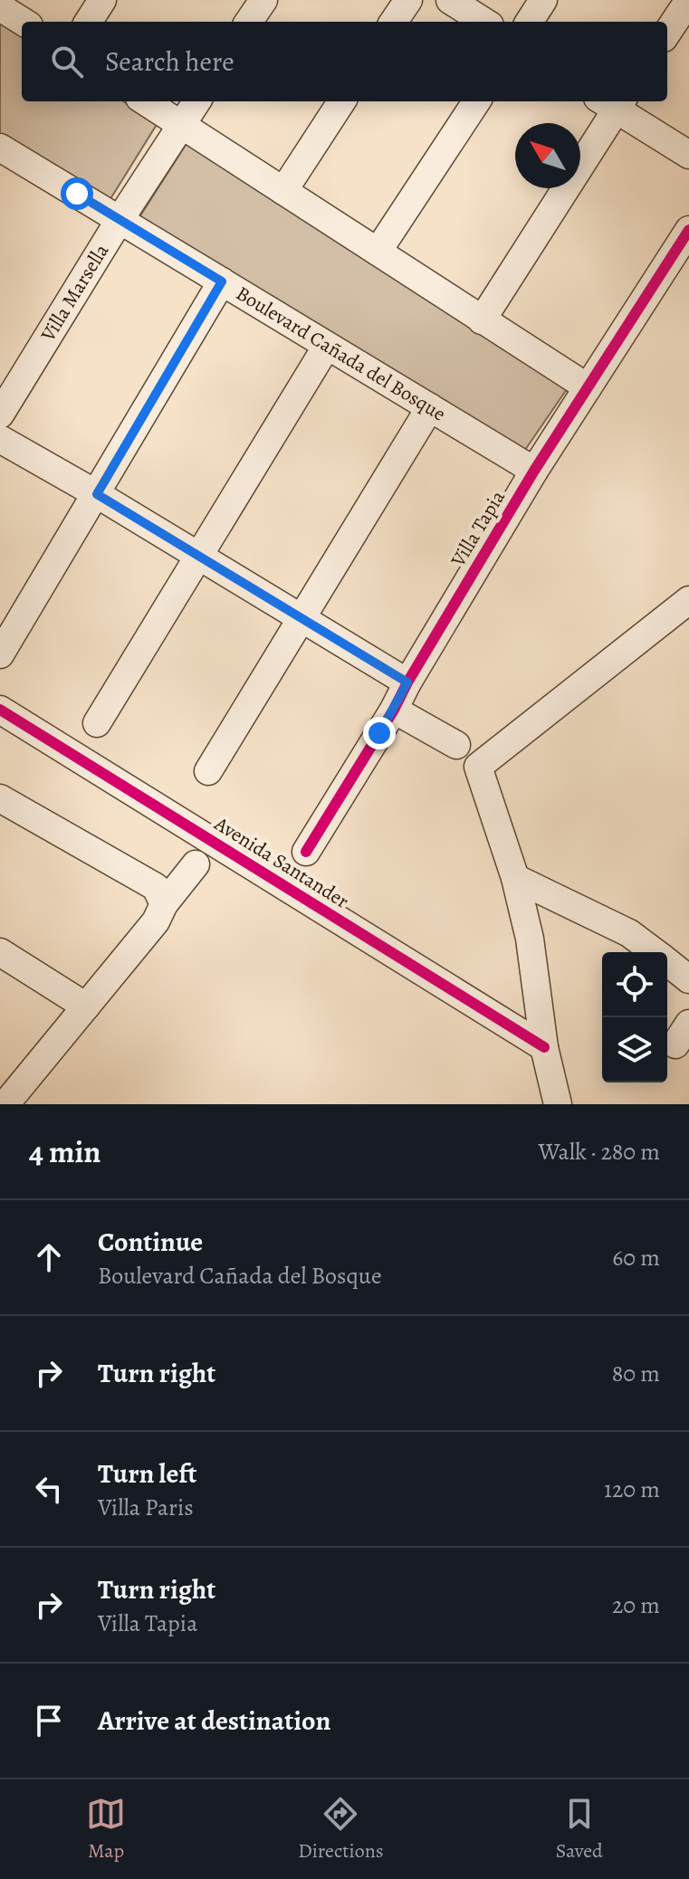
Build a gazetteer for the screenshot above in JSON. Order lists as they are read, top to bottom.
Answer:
{
  "streets": {
    "street": [
      "Villa Marsella",
      "Boulevard Cañada del Bosque",
      "Villa Tapia",
      "Avenida Santander"
    ]
  },
  "crossings": [
    ["Villa Marsella", "Boulevard Cañada del Bosque"],
    ["Boulevard Cañada del Bosque", "Villa Tapia"]
  ],
  "north": "top left",
  "page": {
    "search": "Search here",
    "heading": ["4 min", "Walk · 280 m"],
    "list": [
      ["Continue", "Boulevard Cañada del Bosque", "60 m"],
      ["Turn right", "80 m"],
      ["Turn left", "Villa Paris", "120 m"],
      ["Turn right", "Villa Tapia", "20 m"],
      "Arrive at destination"
    ],
    "nav": ["Map", "Directions", "Saved"]
  }
}
